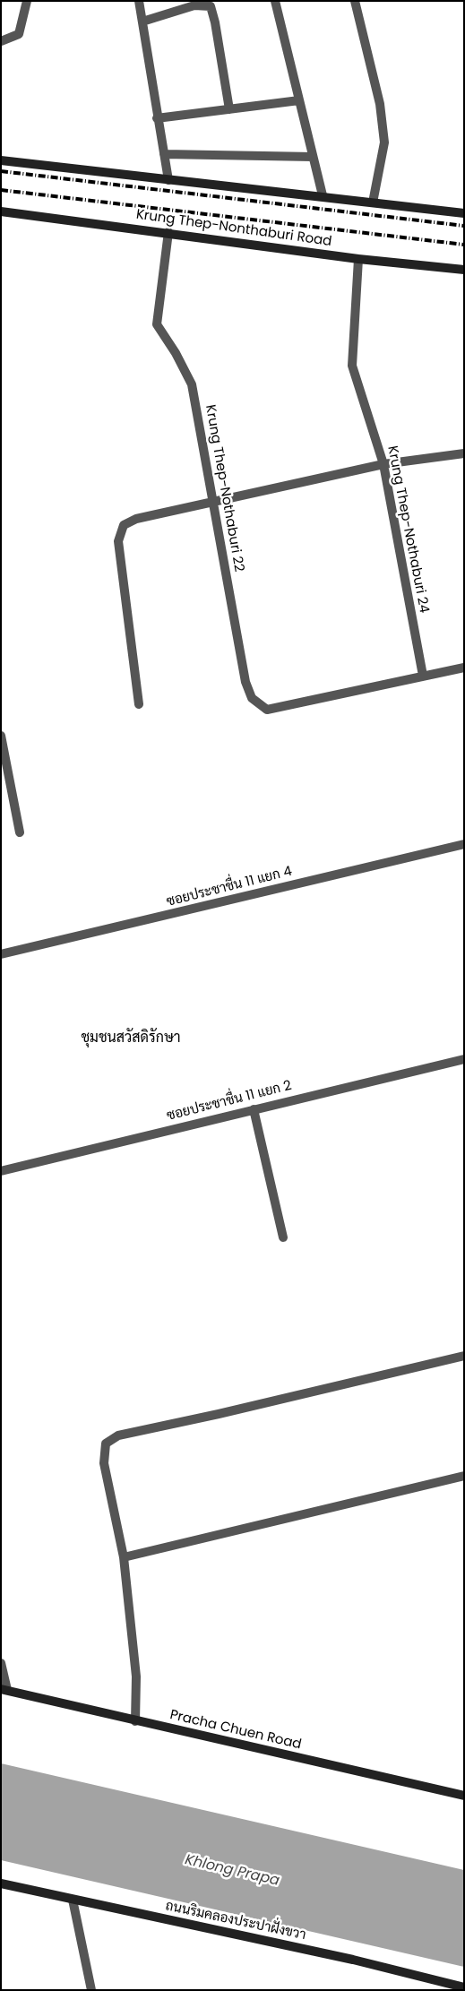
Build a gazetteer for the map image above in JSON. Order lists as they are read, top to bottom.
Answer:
{
  "streets": {
    "main road": ["Krung Thep-Nonthaburi Road", "Pracha Chuen Road", "ถนนริมคลองประปาฝั่งขวา"],
    "street": [
      "Krung Thep-Nothaburi 22",
      "Krung Thep-Nothaburi 24",
      "ซอยประชาชื่น 11 แยก 4",
      "ซอยประชาชื่น 11 แยก 2"
    ]
  },
  "crossings": [
    ["Krung Thep-Nonthaburi Road", "Krung Thep-Nothaburi 22"],
    ["Krung Thep-Nonthaburi Road", "Krung Thep-Nothaburi 24"],
    ["Krung Thep-Nothaburi 22", "Krung Thep-Nothaburi 24"]
  ],
  "districts": ["ชุมชนสวัสดิรักษา"],
  "water": ["Khlong Prapa"]
}
